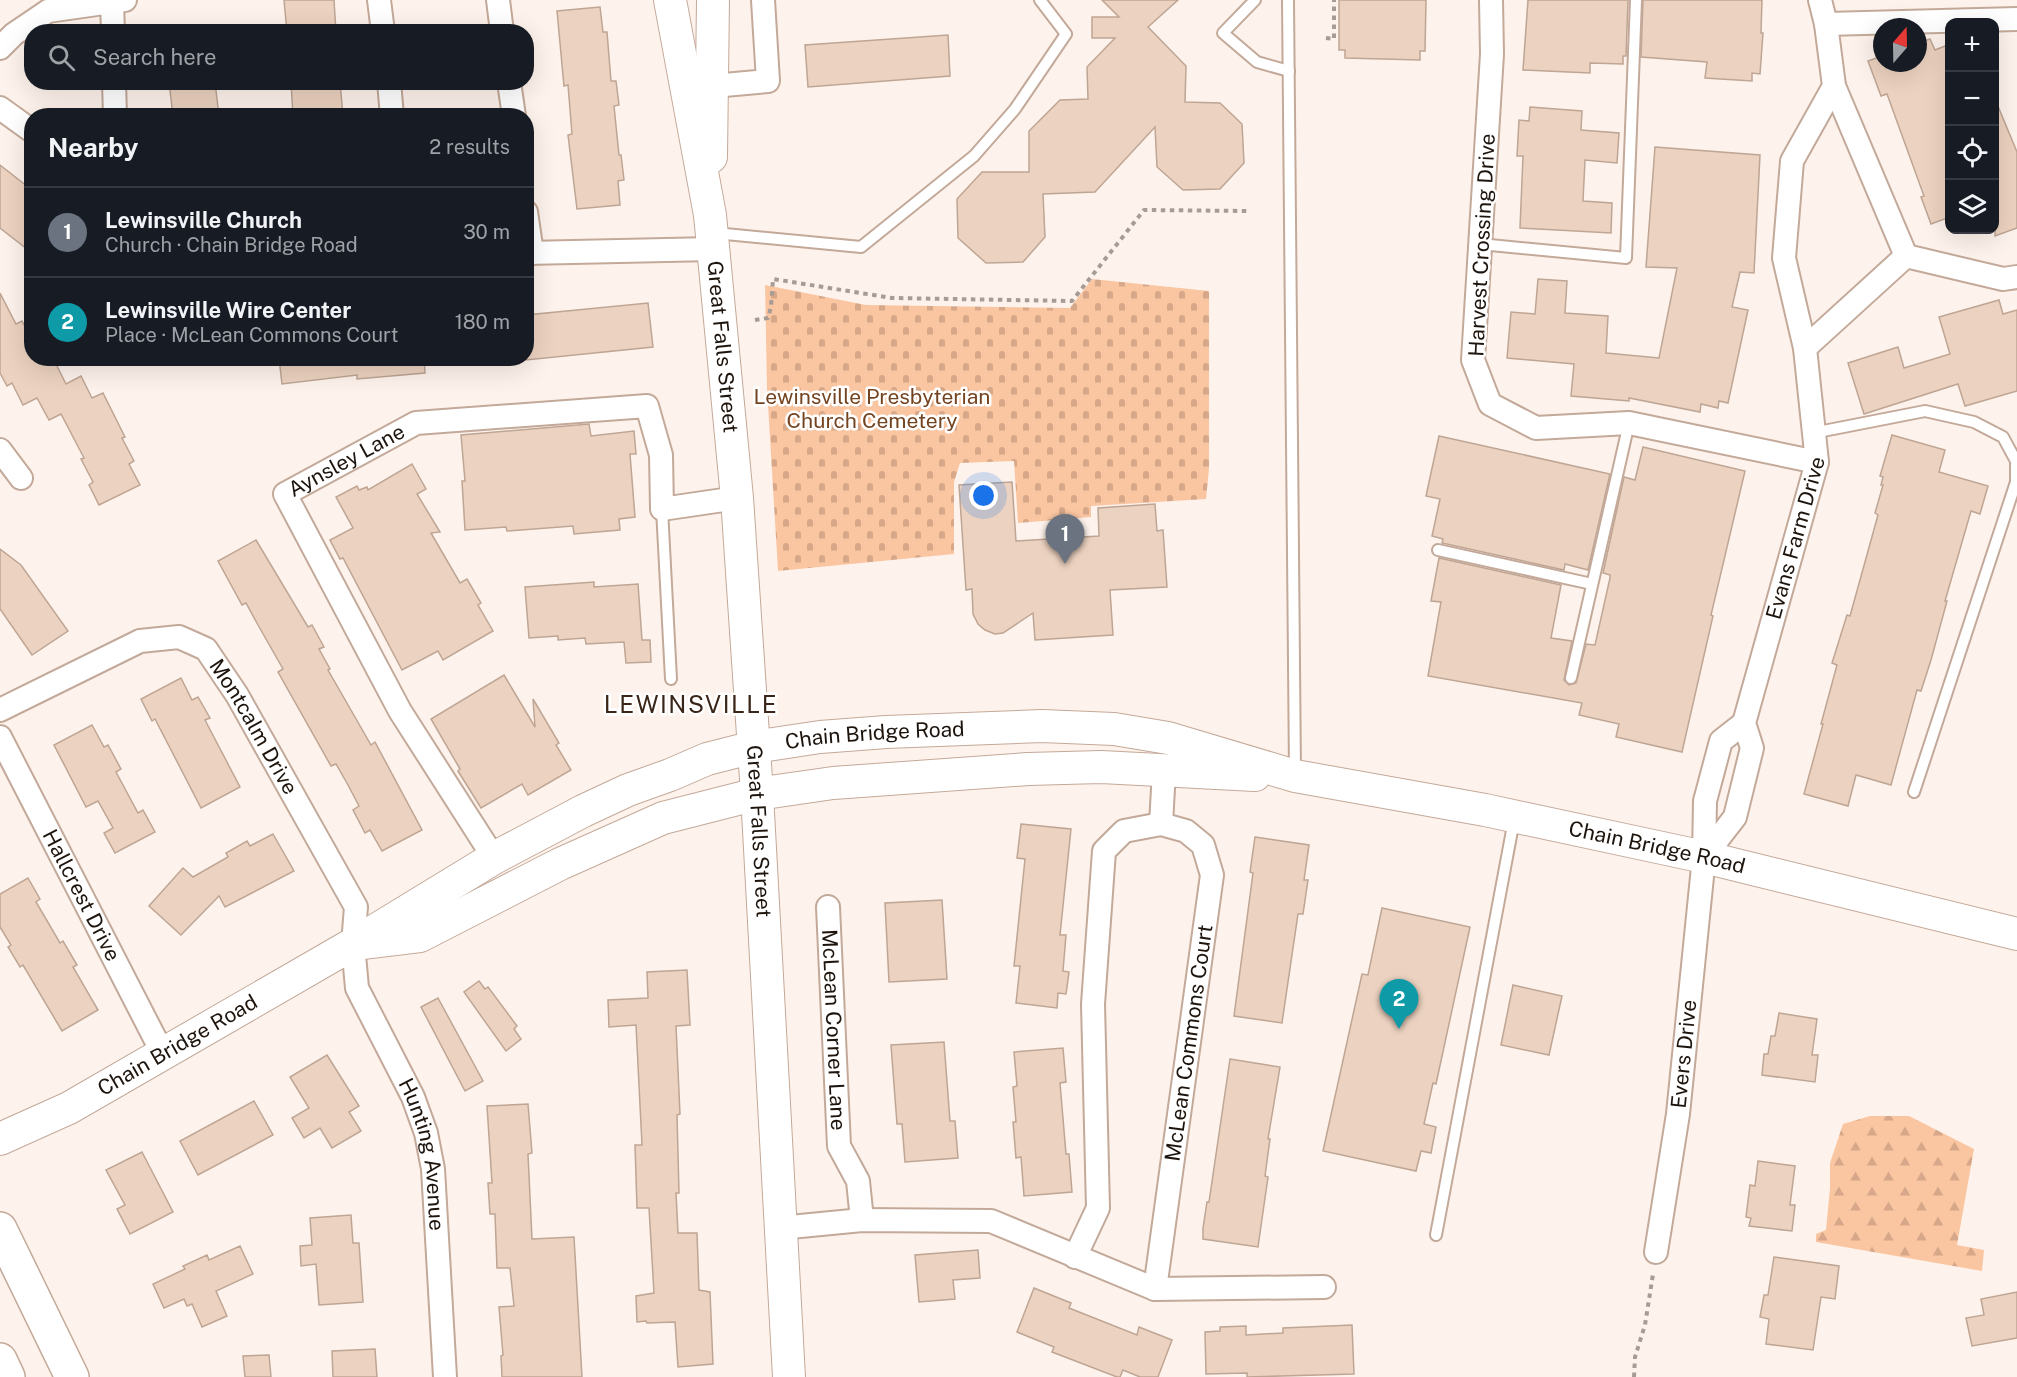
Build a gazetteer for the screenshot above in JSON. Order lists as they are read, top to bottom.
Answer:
{
  "streets": {
    "main road": ["Great Falls Street", "Chain Bridge Road"],
    "street": [
      "Harvest Crossing Drive",
      "Aynsley Lane",
      "Evans Farm Drive",
      "Montcalm Drive",
      "Hallcrest Drive",
      "McLean Corner Lane",
      "McLean Commons Court",
      "Evers Drive",
      "Hunting Avenue"
    ]
  },
  "crossings": [
    ["Harvest Crossing Drive", "Evans Farm Drive"],
    ["Great Falls Street", "Chain Bridge Road"],
    ["Aynsley Lane", "Chain Bridge Road"],
    ["Evans Farm Drive", "Chain Bridge Road"],
    ["Evans Farm Drive", "Evers Drive"],
    ["Montcalm Drive", "Chain Bridge Road"],
    ["Montcalm Drive", "Hunting Avenue"],
    ["Chain Bridge Road", "Hallcrest Drive"],
    ["Chain Bridge Road", "Evers Drive"],
    ["Chain Bridge Road", "Hunting Avenue"]
  ],
  "districts": ["LEWINSVILLE"],
  "parks": ["Lewinsville Presbyterian Church Cemetery"],
  "north": "top",
  "page": {
    "map_buttons": ["+", "−"],
    "search": "Search here",
    "heading": ["Nearby", "2 results"],
    "list": [
      {
        "mark": "1",
        "name": "Lewinsville Church",
        "note": "Church · Chain Bridge Road",
        "value": "30 m"
      },
      {
        "mark": "2",
        "name": "Lewinsville Wire Center",
        "note": "Place · McLean Commons Court",
        "value": "180 m"
      }
    ],
    "pins": ["1", "2"]
  }
}
